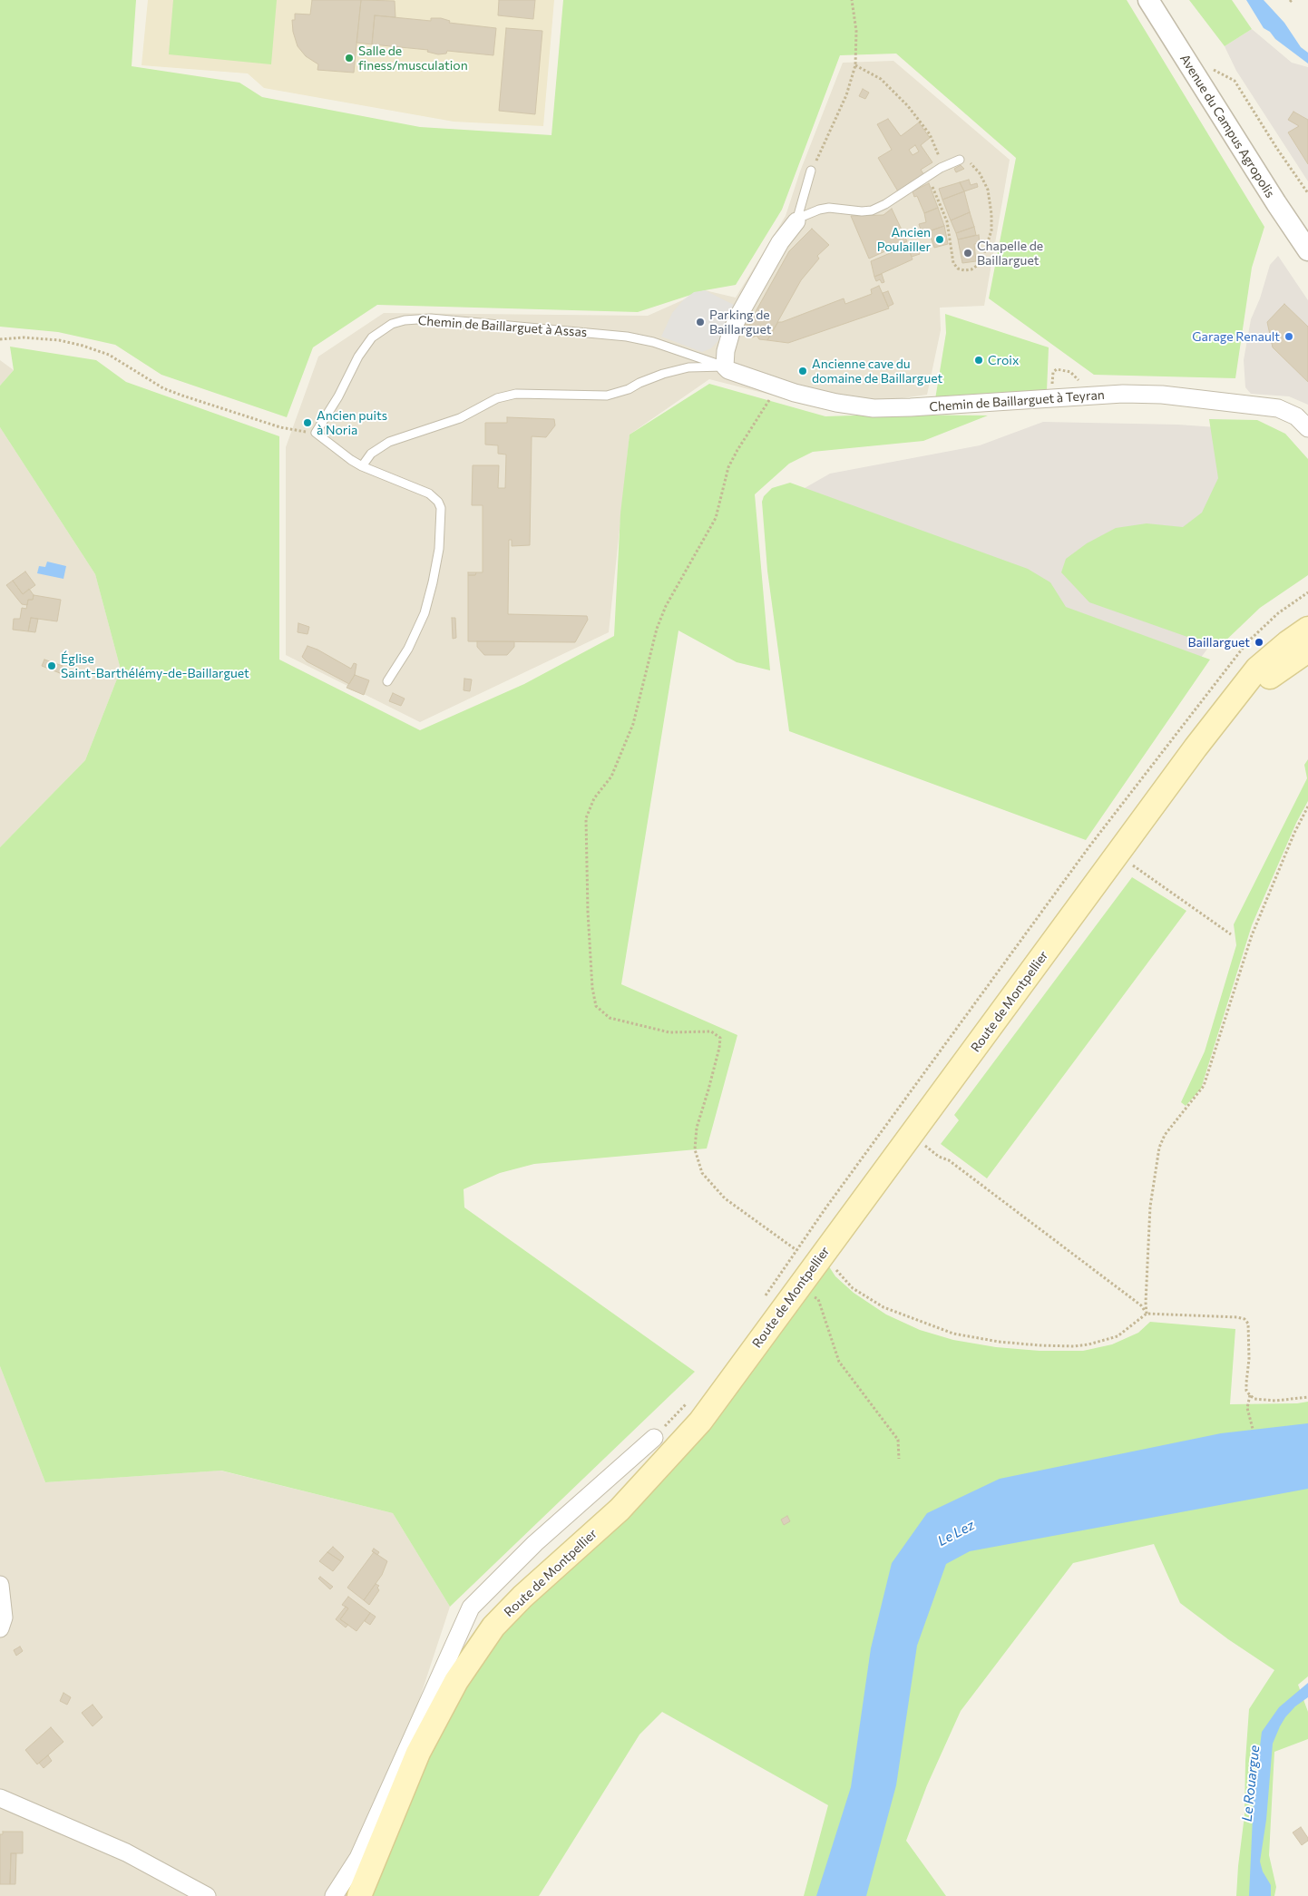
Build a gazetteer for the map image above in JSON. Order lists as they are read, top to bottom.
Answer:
{
  "streets": {
    "main road": ["Route de Montpellier"],
    "street": ["Avenue du Campus Agropolis", "Chemin de Baillarguet à Teyran"],
    "lane": ["Chemin de Baillarguet à Assas"]
  },
  "crossings": [
    ["Chemin de Baillarguet à Assas", "Chemin de Baillarguet à Teyran"]
  ],
  "water": ["Le Lez", "Le Rouargue"],
  "places": [
    "Salle de finess/musculation",
    "Ancien Poulailler",
    "Chapelle de Baillarguet",
    "Parking de Baillarguet",
    "Garage Renault",
    "Croix",
    "Ancienne cave du domaine de Baillarguet",
    "Ancien puits à Noria",
    "Baillarguet",
    "Église Saint-Barthélémy-de-Baillarguet"
  ]
}
